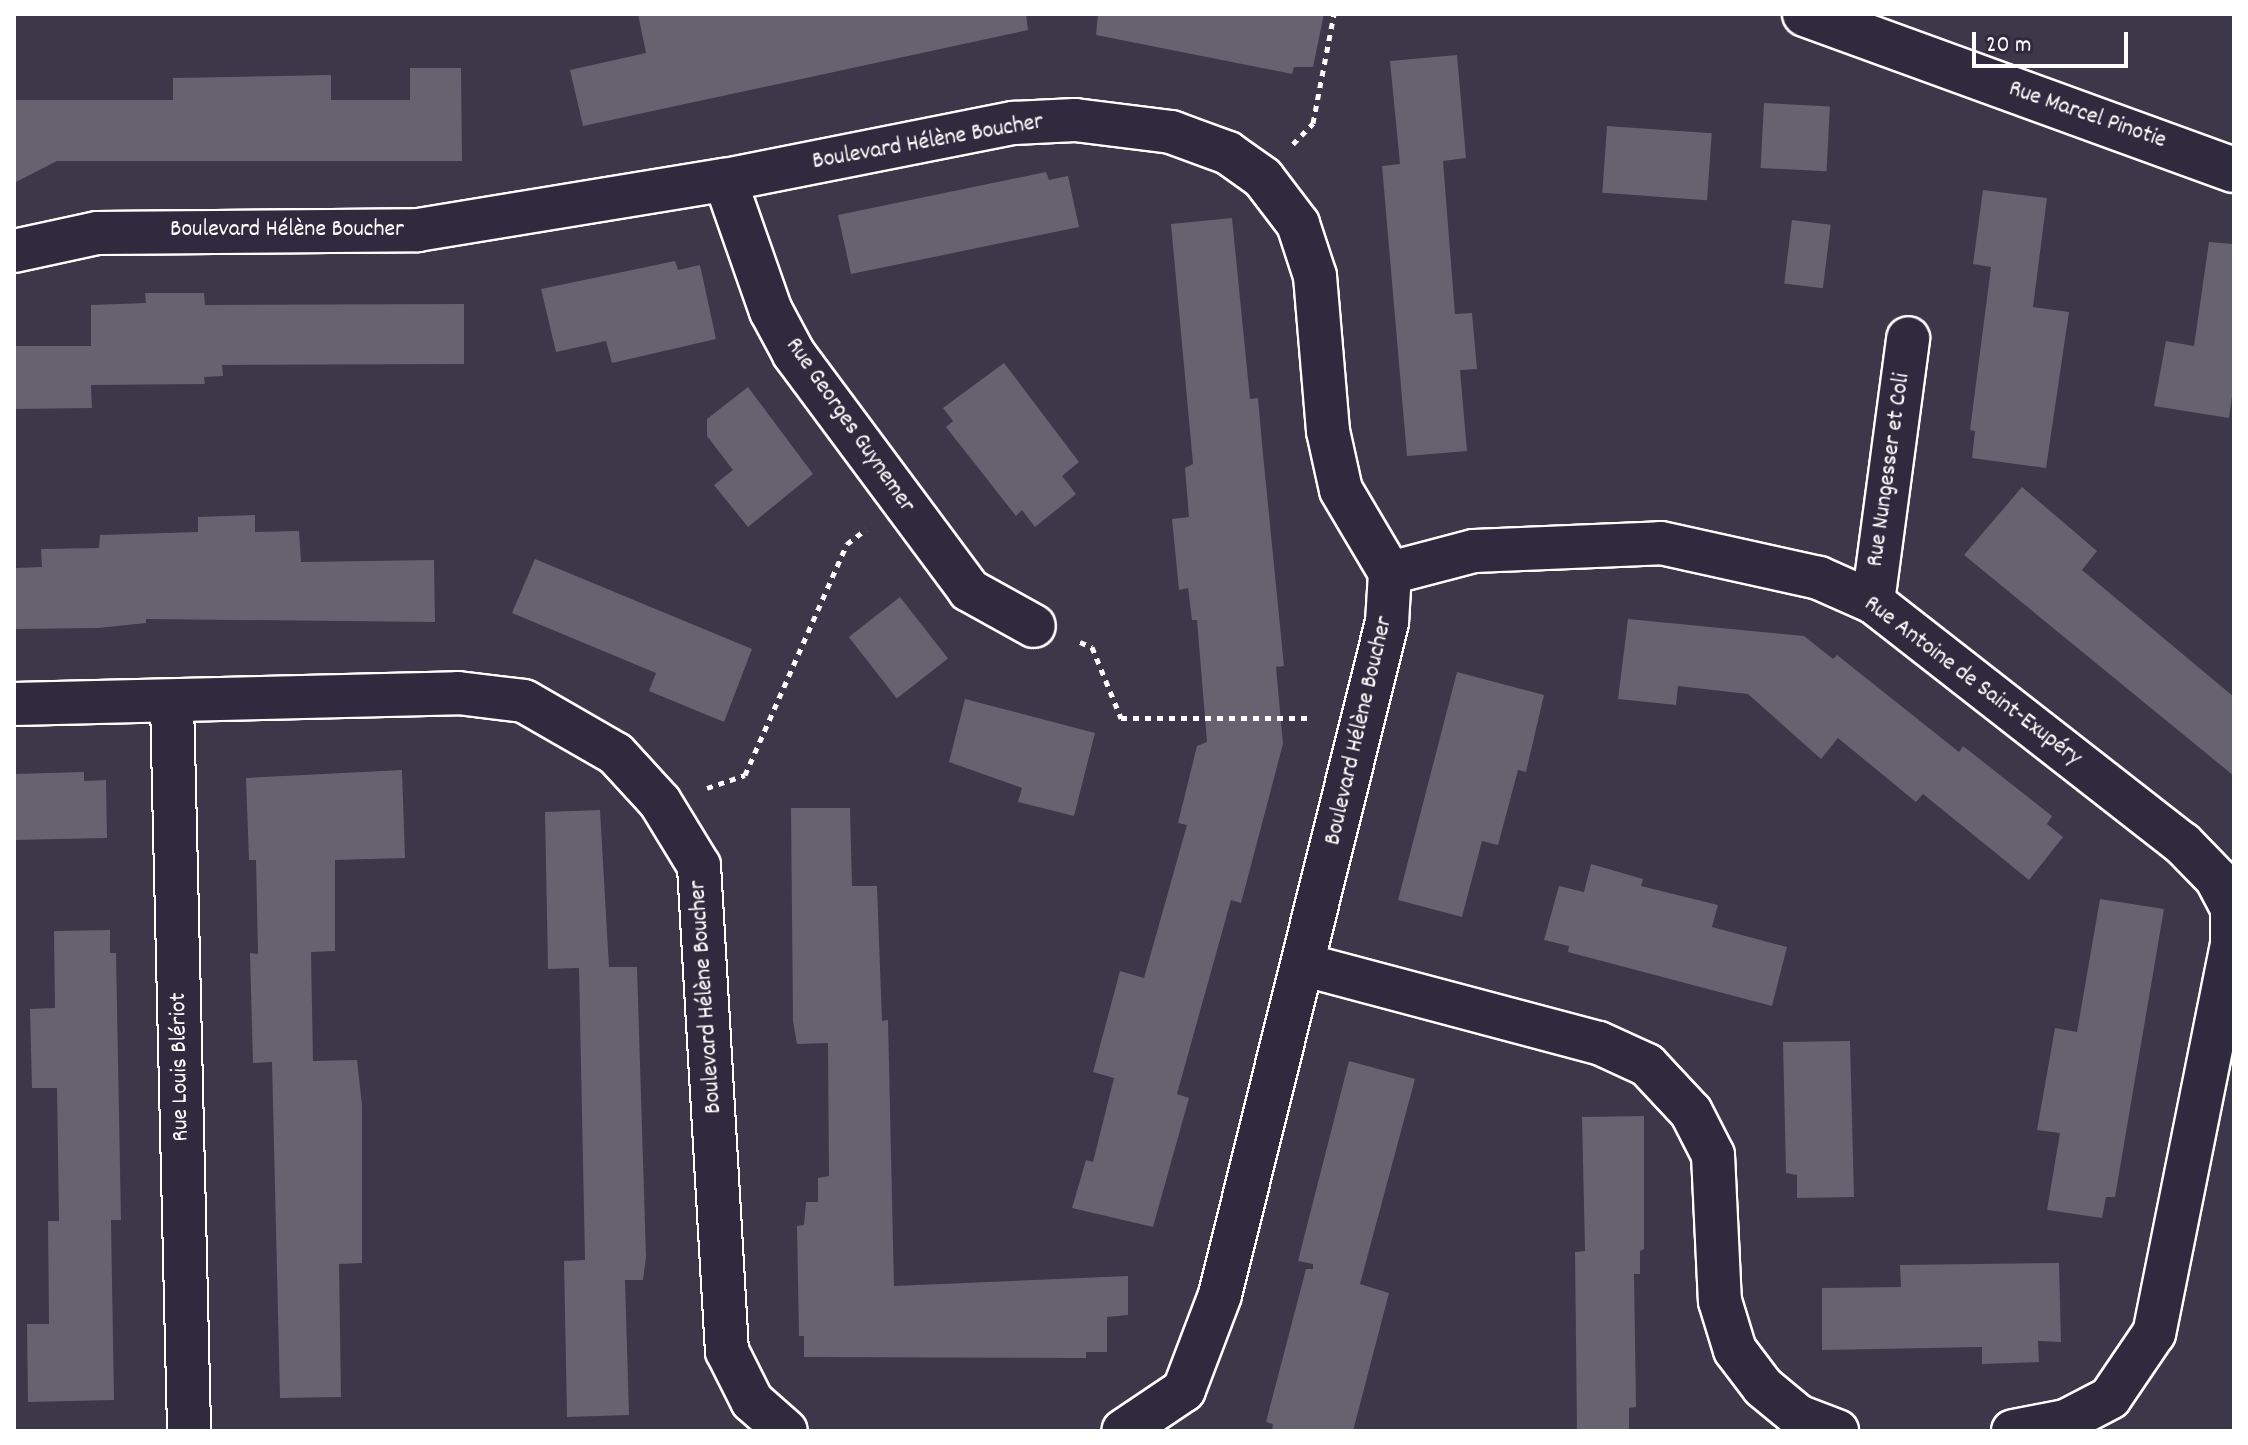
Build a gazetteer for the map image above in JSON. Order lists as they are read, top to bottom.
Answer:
{
  "streets": {
    "street": [
      "Rue Marcel Pinotie",
      "Boulevard Hélène Boucher",
      "Rue Georges Guynemer",
      "Rue Nungesser et Coli",
      "Rue Antoine de Saint-Exupéry",
      "Rue Louis Blériot"
    ]
  },
  "crossings": [
    ["Boulevard Hélène Boucher", "Rue Georges Guynemer"],
    ["Boulevard Hélène Boucher", "Rue Antoine de Saint-Exupéry"],
    ["Boulevard Hélène Boucher", "Rue Louis Blériot"],
    ["Rue Nungesser et Coli", "Rue Antoine de Saint-Exupéry"]
  ],
  "scale_bar": "20 m"
}
